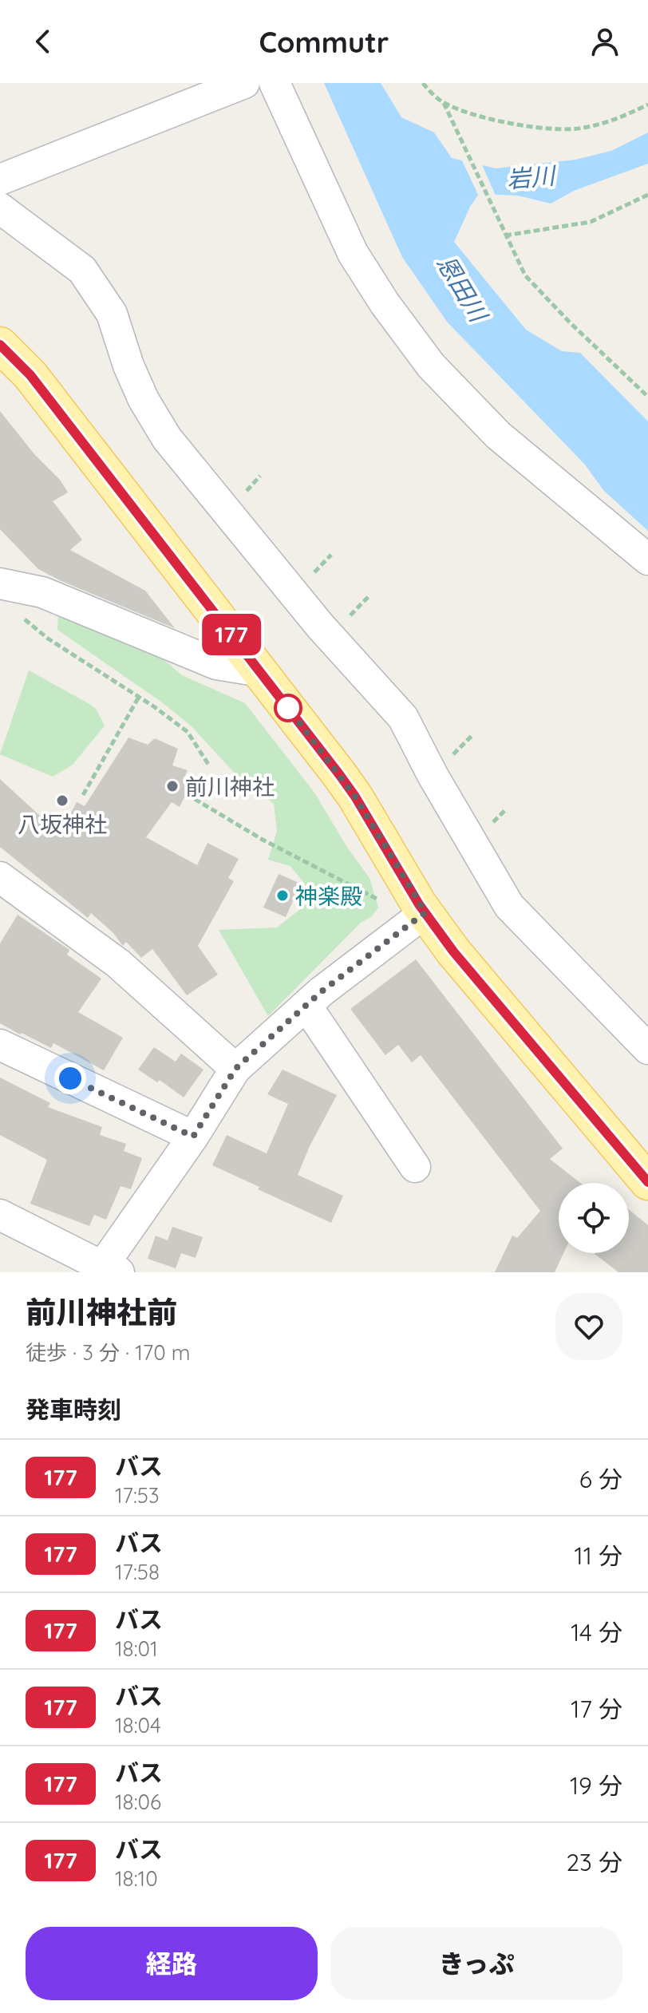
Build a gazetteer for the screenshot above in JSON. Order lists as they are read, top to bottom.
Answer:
{
  "water": ["岩川", "恩田川"],
  "places": ["前川神社", "八坂神社", "神楽殿"],
  "lines": ["bus line 177"],
  "page": {
    "header": "Commutr",
    "on_map": "177",
    "heading": [
      ["前川神社前", "徒歩 · 3 分 · 170 m"],
      "発車時刻"
    ],
    "list": [
      {
        "mark": "177",
        "name": "バス",
        "note": "17:53",
        "value": "6 分"
      },
      {
        "mark": "177",
        "name": "バス",
        "note": "17:58",
        "value": "11 分"
      },
      {
        "mark": "177",
        "name": "バス",
        "note": "18:01",
        "value": "14 分"
      },
      {
        "mark": "177",
        "name": "バス",
        "note": "18:04",
        "value": "17 分"
      },
      {
        "mark": "177",
        "name": "バス",
        "note": "18:06",
        "value": "19 分"
      },
      {
        "mark": "177",
        "name": "バス",
        "note": "18:10",
        "value": "23 分"
      }
    ],
    "buttons": ["経路", "きっぷ"]
  }
}
